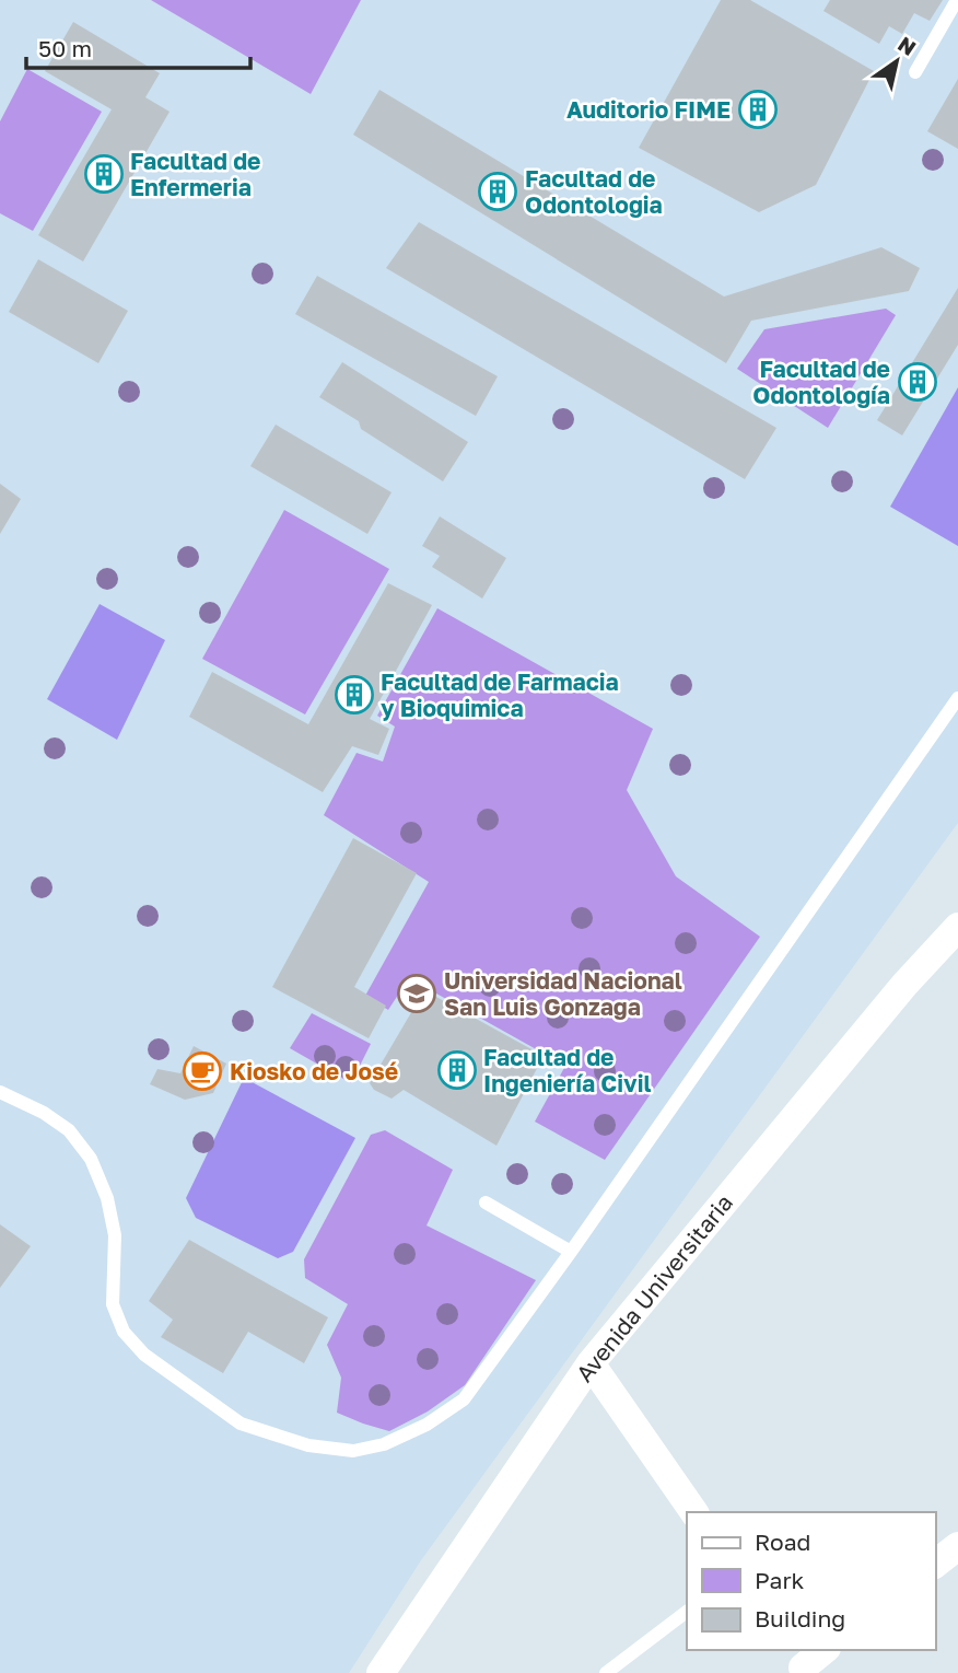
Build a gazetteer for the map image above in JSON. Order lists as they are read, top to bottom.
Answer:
{
  "streets": {
    "street": ["Avenida Universitaria"]
  },
  "places": {
    "building": [
      "Auditorio FIME",
      "Facultad de Enfermeria",
      "Facultad de Odontologia",
      "Facultad de Odontología",
      "Facultad de Farmacia y Bioquimica",
      "Facultad de Ingeniería Civil"
    ],
    "school or university": ["Universidad Nacional San Luis Gonzaga"],
    "cafe": ["Kiosko de José"]
  },
  "legend": ["Road", "Park", "Building"],
  "scale_bar": "50 m",
  "north": "top right"
}
